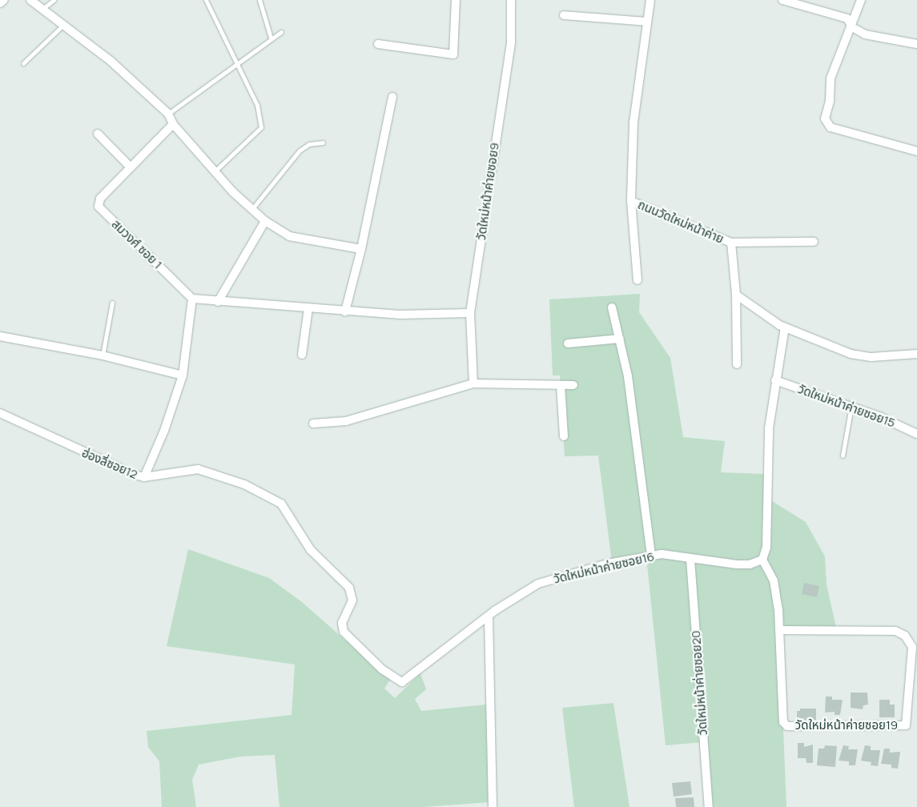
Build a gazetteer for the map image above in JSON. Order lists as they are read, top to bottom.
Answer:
{
  "streets": {
    "street": [
      "วัดใหม่หน้าค่ายซอย9",
      "ถนนวัดใหม่หน้าค่าย",
      "สมวงศ์ ซอย 1",
      "วัดใหม่หน้าค่ายซอย15",
      "ฮ่องลี่ซอย12",
      "วัดใหม่หน้าค่ายซอย16",
      "วัดใหม่หน้าค่ายซอย20",
      "วัดใหม่หน้าค่ายซอย19"
    ]
  },
  "crossings": [
    ["ฮ่องลี่ซอย12", "วัดใหม่หน้าค่ายซอย16"],
    ["วัดใหม่หน้าค่ายซอย16", "วัดใหม่หน้าค่ายซอย20"],
    ["วัดใหม่หน้าค่ายซอย16", "วัดใหม่หน้าค่ายซอย19"]
  ]
}
